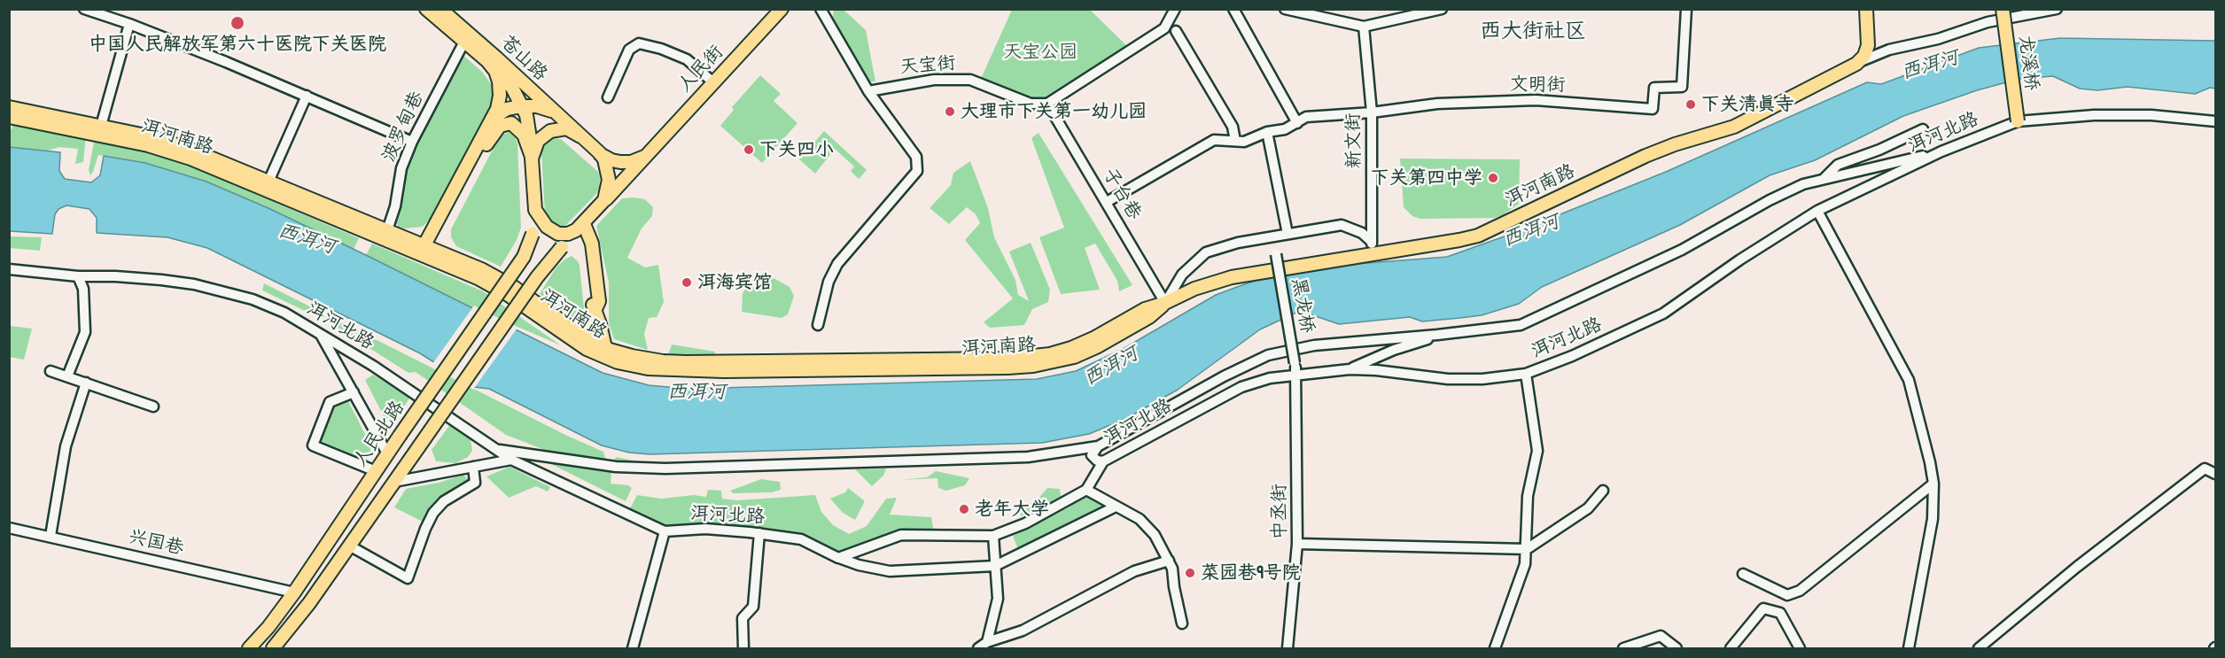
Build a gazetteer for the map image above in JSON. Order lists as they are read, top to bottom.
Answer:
{
  "streets": {
    "main road": [
      "苍山路",
      "龙溪桥",
      "人民街",
      "洱河南路",
      "人民北路"
    ],
    "street": [
      "天宝街",
      "文明街",
      "波罗甸巷",
      "洱河北路",
      "新文街",
      "子台巷",
      "黑龙桥",
      "中丞街",
      "兴国巷"
    ]
  },
  "crossings": [
    ["苍山路", "人民街"],
    ["苍山路", "波罗甸巷"],
    ["苍山路", "人民北路"],
    ["龙溪桥", "洱河北路"],
    ["天宝街", "子台巷"],
    ["人民街", "人民北路"],
    ["文明街", "新文街"],
    ["波罗甸巷", "洱河南路"],
    ["洱河北路", "黑龙桥"],
    ["洱河北路", "中丞街"],
    ["洱河南路", "新文街"],
    ["洱河南路", "子台巷"],
    ["黑龙桥", "中丞街"],
    ["人民北路", "兴国巷"]
  ],
  "districts": ["西大街社区"],
  "water": ["西洱河"],
  "parks": ["天宝公园"],
  "places": [
    "中国人民解放军第六十医院下关医院",
    "下关清真寺",
    "大理市下关第一幼儿园",
    "下关四小",
    "下关第四中学",
    "洱海宾馆",
    "老年大学",
    "菜园巷9号院"
  ]
}
